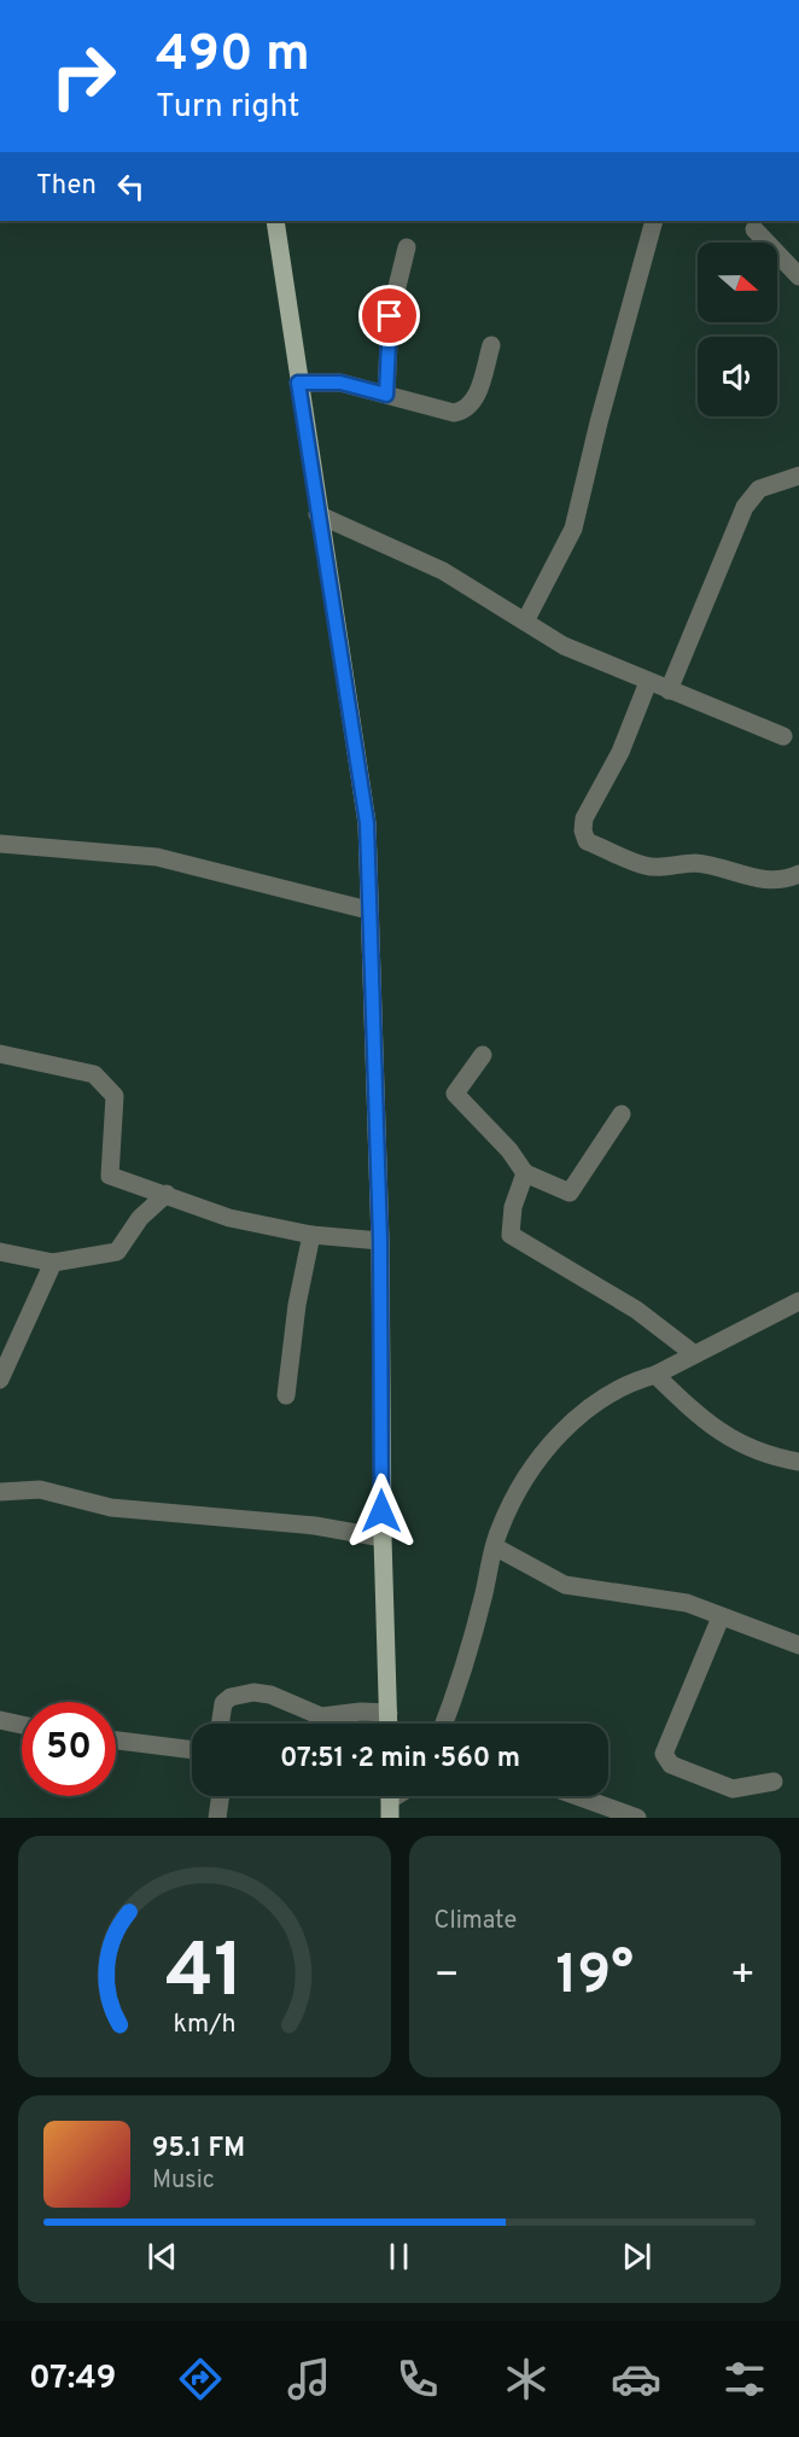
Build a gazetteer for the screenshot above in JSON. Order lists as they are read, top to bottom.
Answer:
{
  "north": "right",
  "page": {
    "turn": ["490 m", "Turn right"],
    "then": "Then",
    "limit": "50",
    "trip": "07:51 · 2 min · 560 m",
    "tile": "Climate",
    "heat": ["−", "19°", "+"],
    "song": ["95.1 FM", "Music"],
    "tabs": "07:49",
    "gauge": ["41", "km/h"]
  }
}
